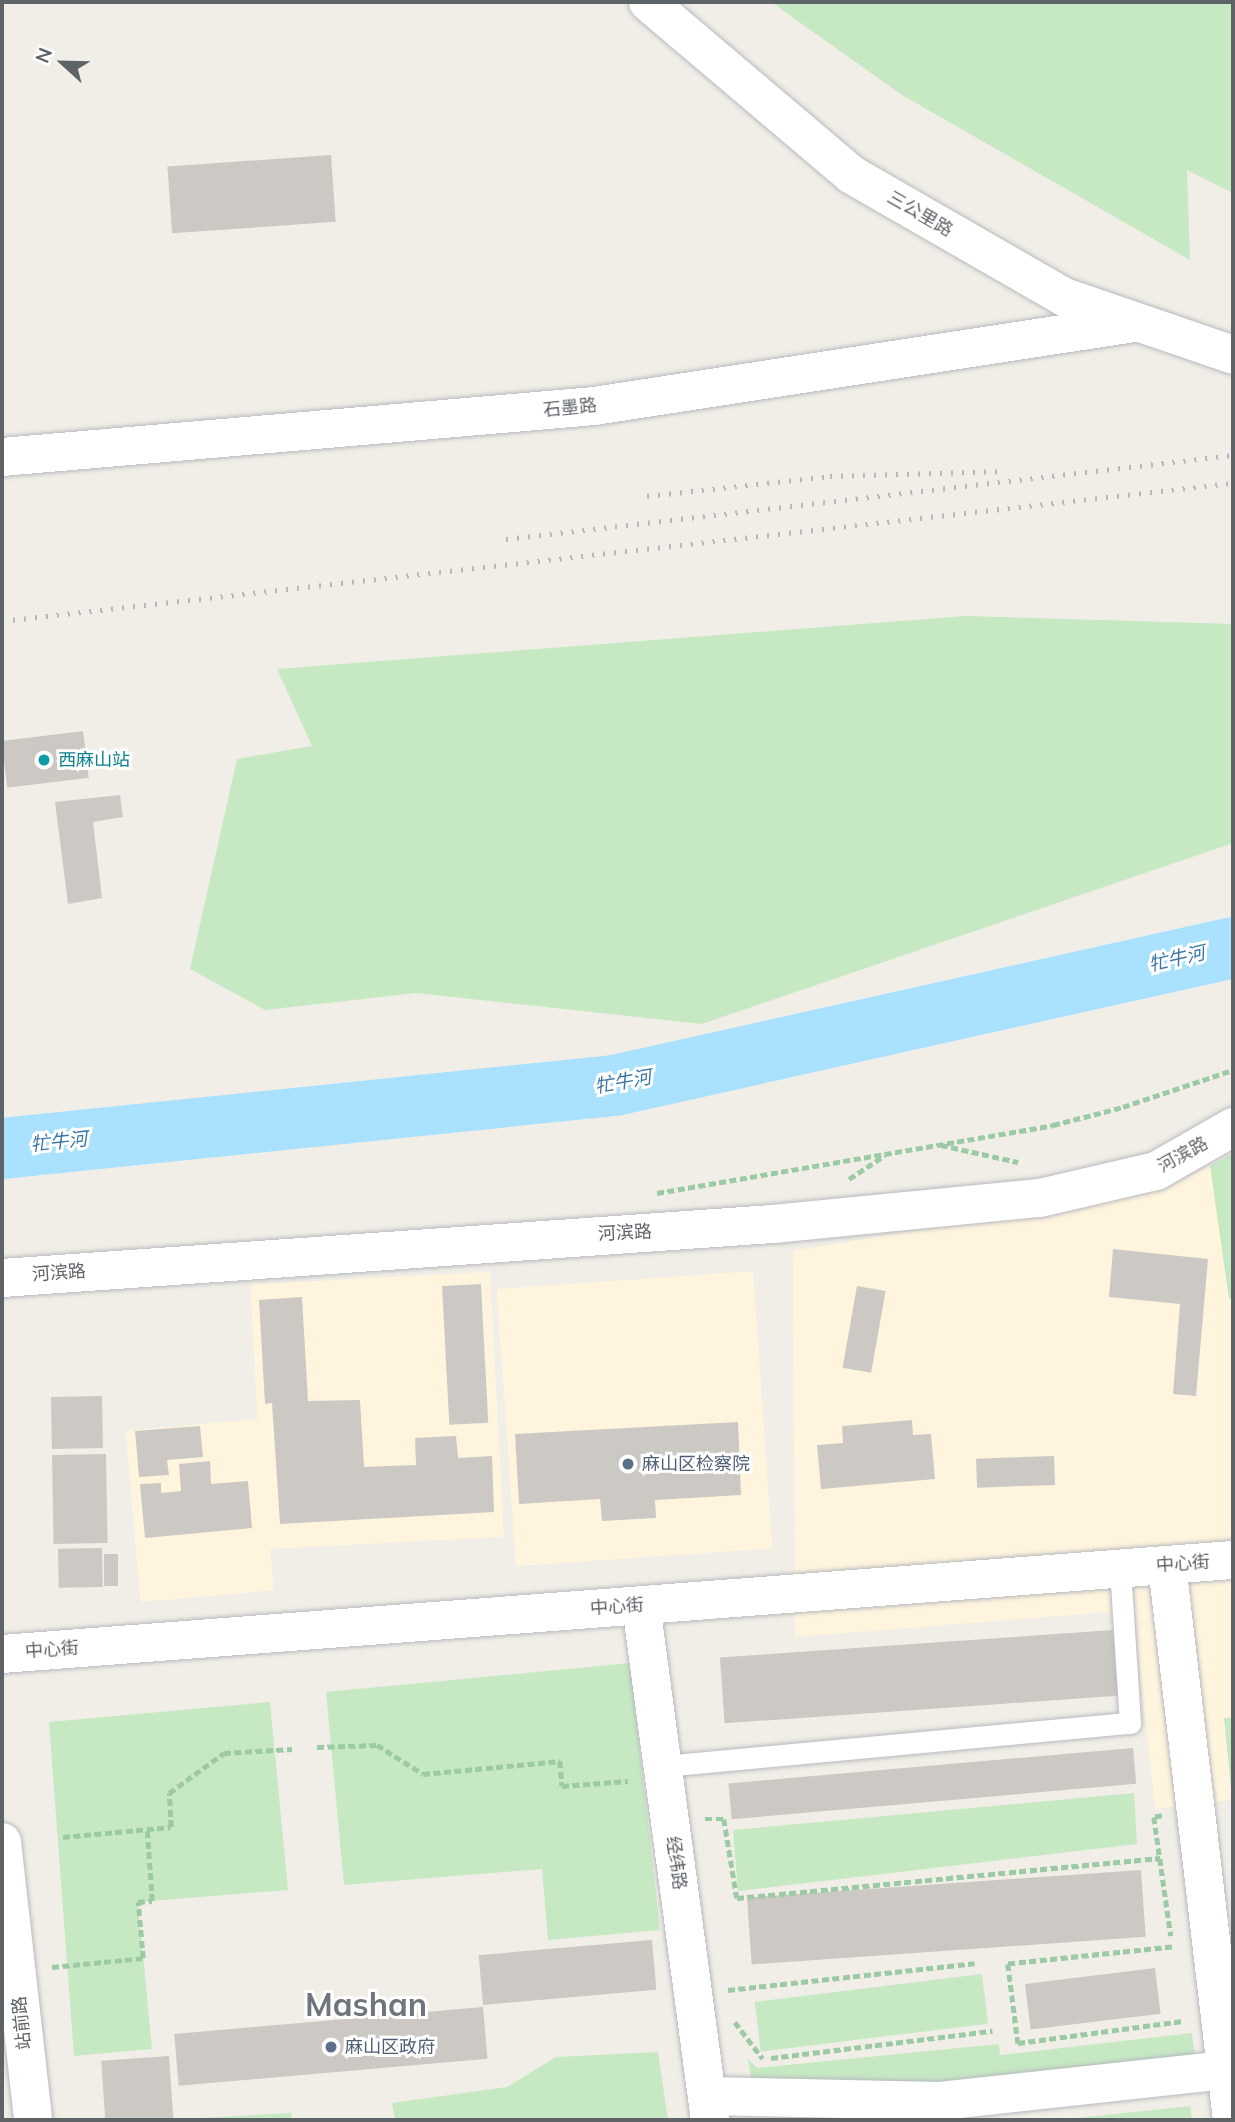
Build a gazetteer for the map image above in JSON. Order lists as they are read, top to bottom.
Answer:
{
  "streets": {
    "street": [
      "三公里路",
      "石墨路",
      "河滨路",
      "中心街",
      "经纬路",
      "站前路"
    ]
  },
  "crossings": [
    ["三公里路", "石墨路"],
    ["中心街", "经纬路"]
  ],
  "districts": ["Mashan"],
  "water": ["牤牛河"],
  "places": ["西麻山站", "麻山区检察院", "麻山区政府"],
  "north": "left"
}
